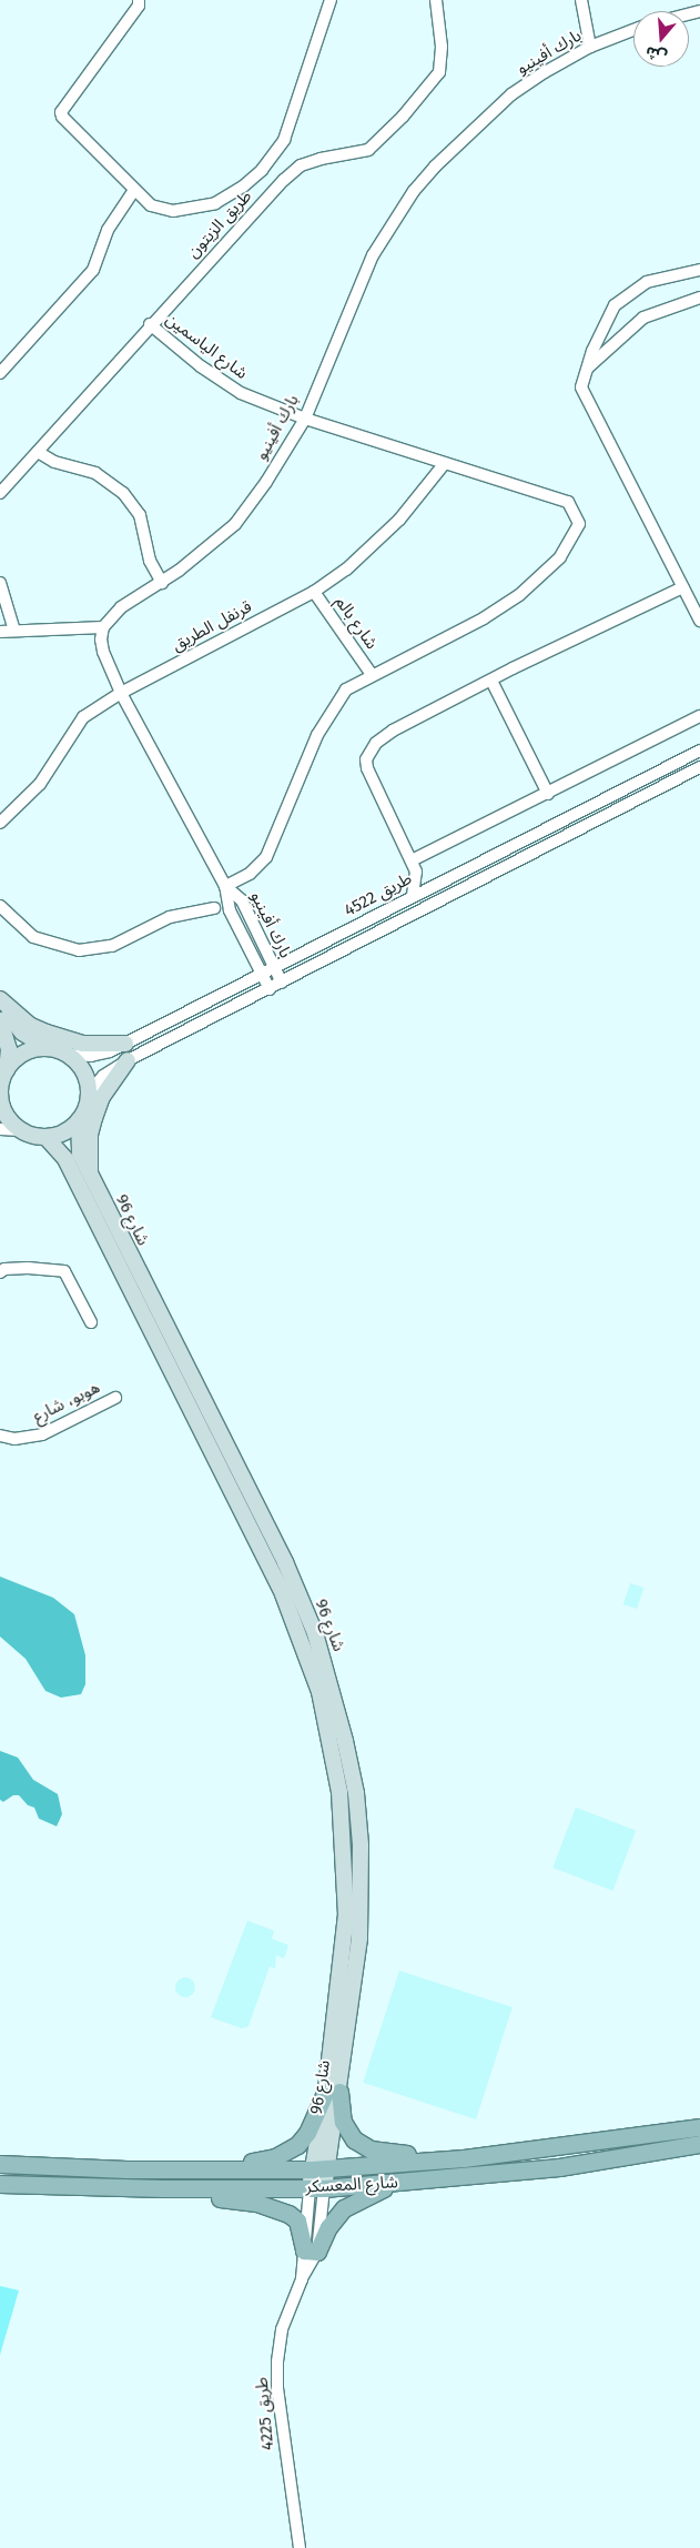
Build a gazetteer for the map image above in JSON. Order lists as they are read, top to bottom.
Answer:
{
  "streets": {
    "main road": ["شارع المعسكر"],
    "street": [
      "بارك أفينيو",
      "طريق الزيتون",
      "شارع الياسمين",
      "شارع بالم",
      "قرنفل الطريق",
      "طريق 4522",
      "شارع 96",
      "هوبو، شارع",
      "طريق 4225"
    ]
  },
  "crossings": [
    ["بارك أفينيو", "شارع الياسمين"],
    ["بارك أفينيو", "قرنفل الطريق"],
    ["بارك أفينيو", "طريق 4522"],
    ["طريق الزيتون", "شارع الياسمين"],
    ["شارع الياسمين", "شارع بالم"],
    ["شارع الياسمين", "قرنفل الطريق"],
    ["شارع بالم", "قرنفل الطريق"],
    ["طريق 4522", "شارع 96"],
    ["شارع 96", "شارع المعسكر"],
    ["شارع 96", "طريق 4225"],
    ["شارع المعسكر", "طريق 4225"]
  ],
  "north": "bottom"
}
